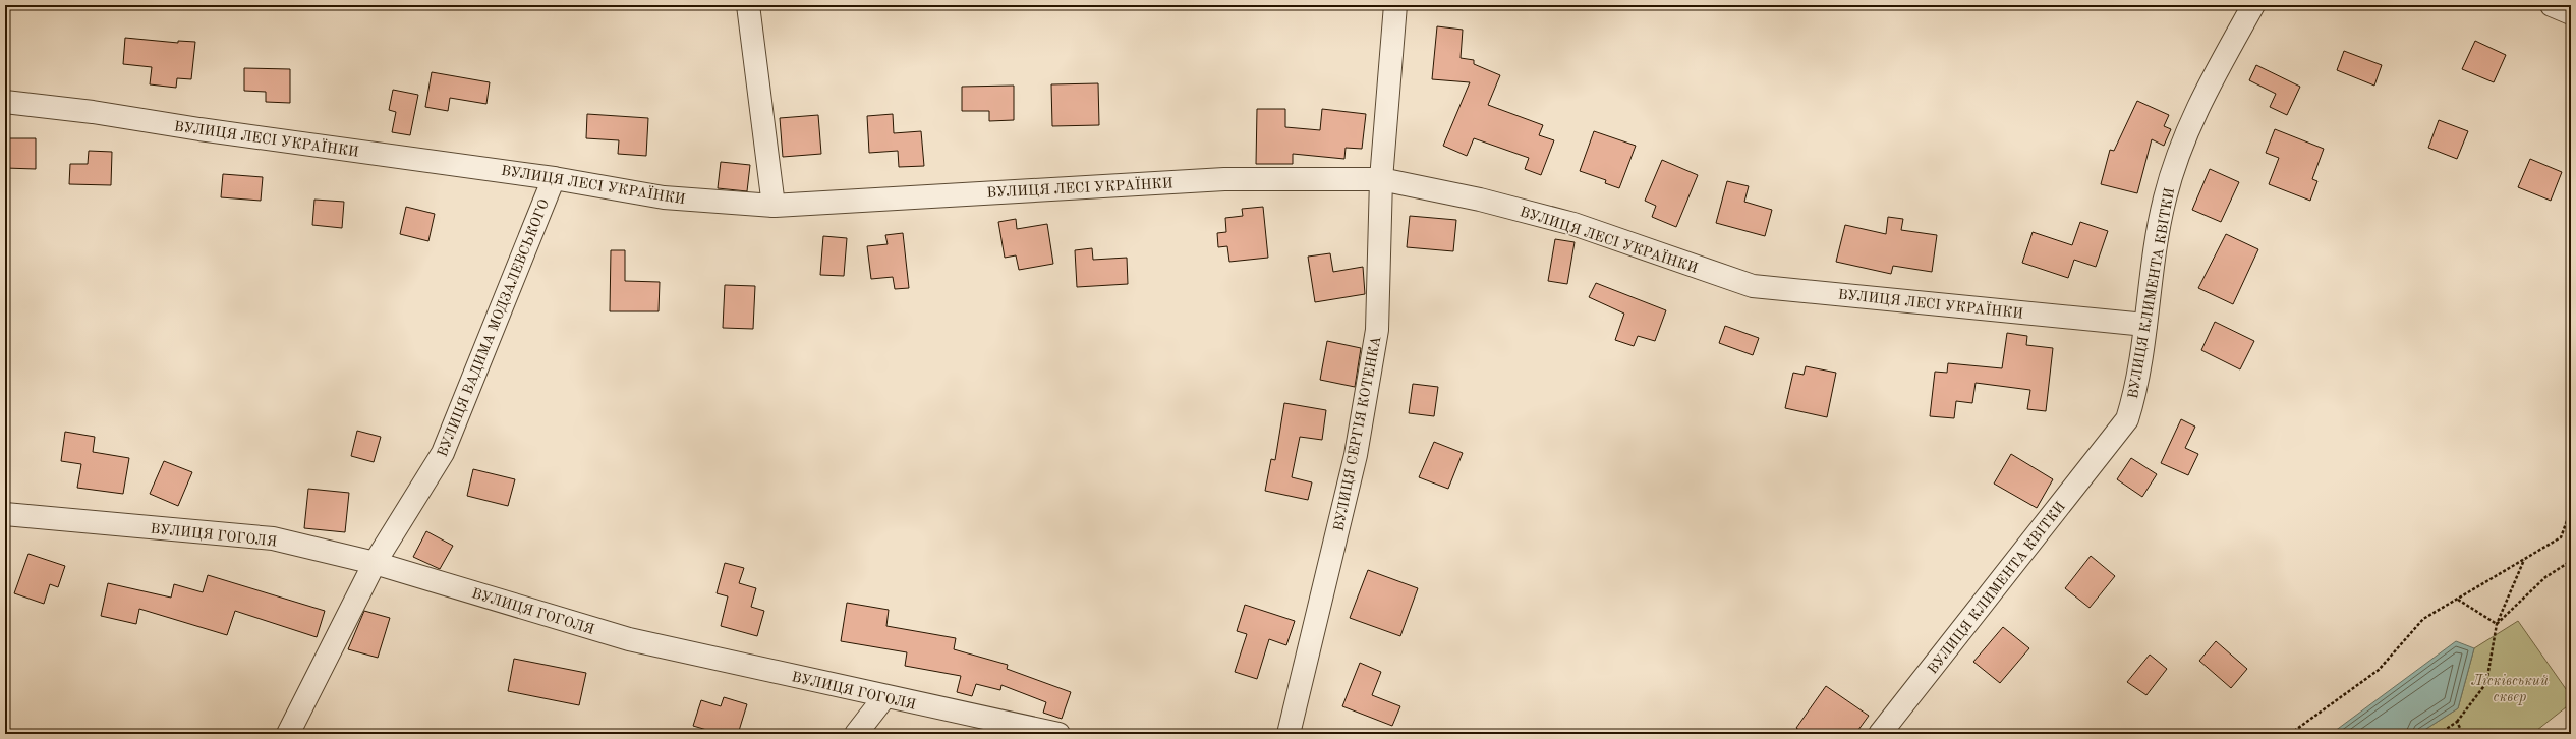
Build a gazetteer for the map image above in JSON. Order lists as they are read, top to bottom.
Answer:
{
  "streets": {
    "street": [
      "ВУЛИЦЯ ЛЕСІ УКРАЇНКИ",
      "ВУЛИЦЯ КЛИМЕНТА КВІТКИ",
      "ВУЛИЦЯ ВАДИМА МОДЗАЛЕВСЬКОГО",
      "ВУЛИЦЯ СЕРГІЯ КОТЕНКА",
      "ВУЛИЦЯ ГОГОЛЯ"
    ]
  },
  "crossings": [
    ["ВУЛИЦЯ ЛЕСІ УКРАЇНКИ", "ВУЛИЦЯ КЛИМЕНТА КВІТКИ"],
    ["ВУЛИЦЯ ЛЕСІ УКРАЇНКИ", "ВУЛИЦЯ ВАДИМА МОДЗАЛЕВСЬКОГО"],
    ["ВУЛИЦЯ ЛЕСІ УКРАЇНКИ", "ВУЛИЦЯ СЕРГІЯ КОТЕНКА"],
    ["ВУЛИЦЯ ВАДИМА МОДЗАЛЕВСЬКОГО", "ВУЛИЦЯ ГОГОЛЯ"]
  ],
  "parks": ["Лісківський сквер"]
}
